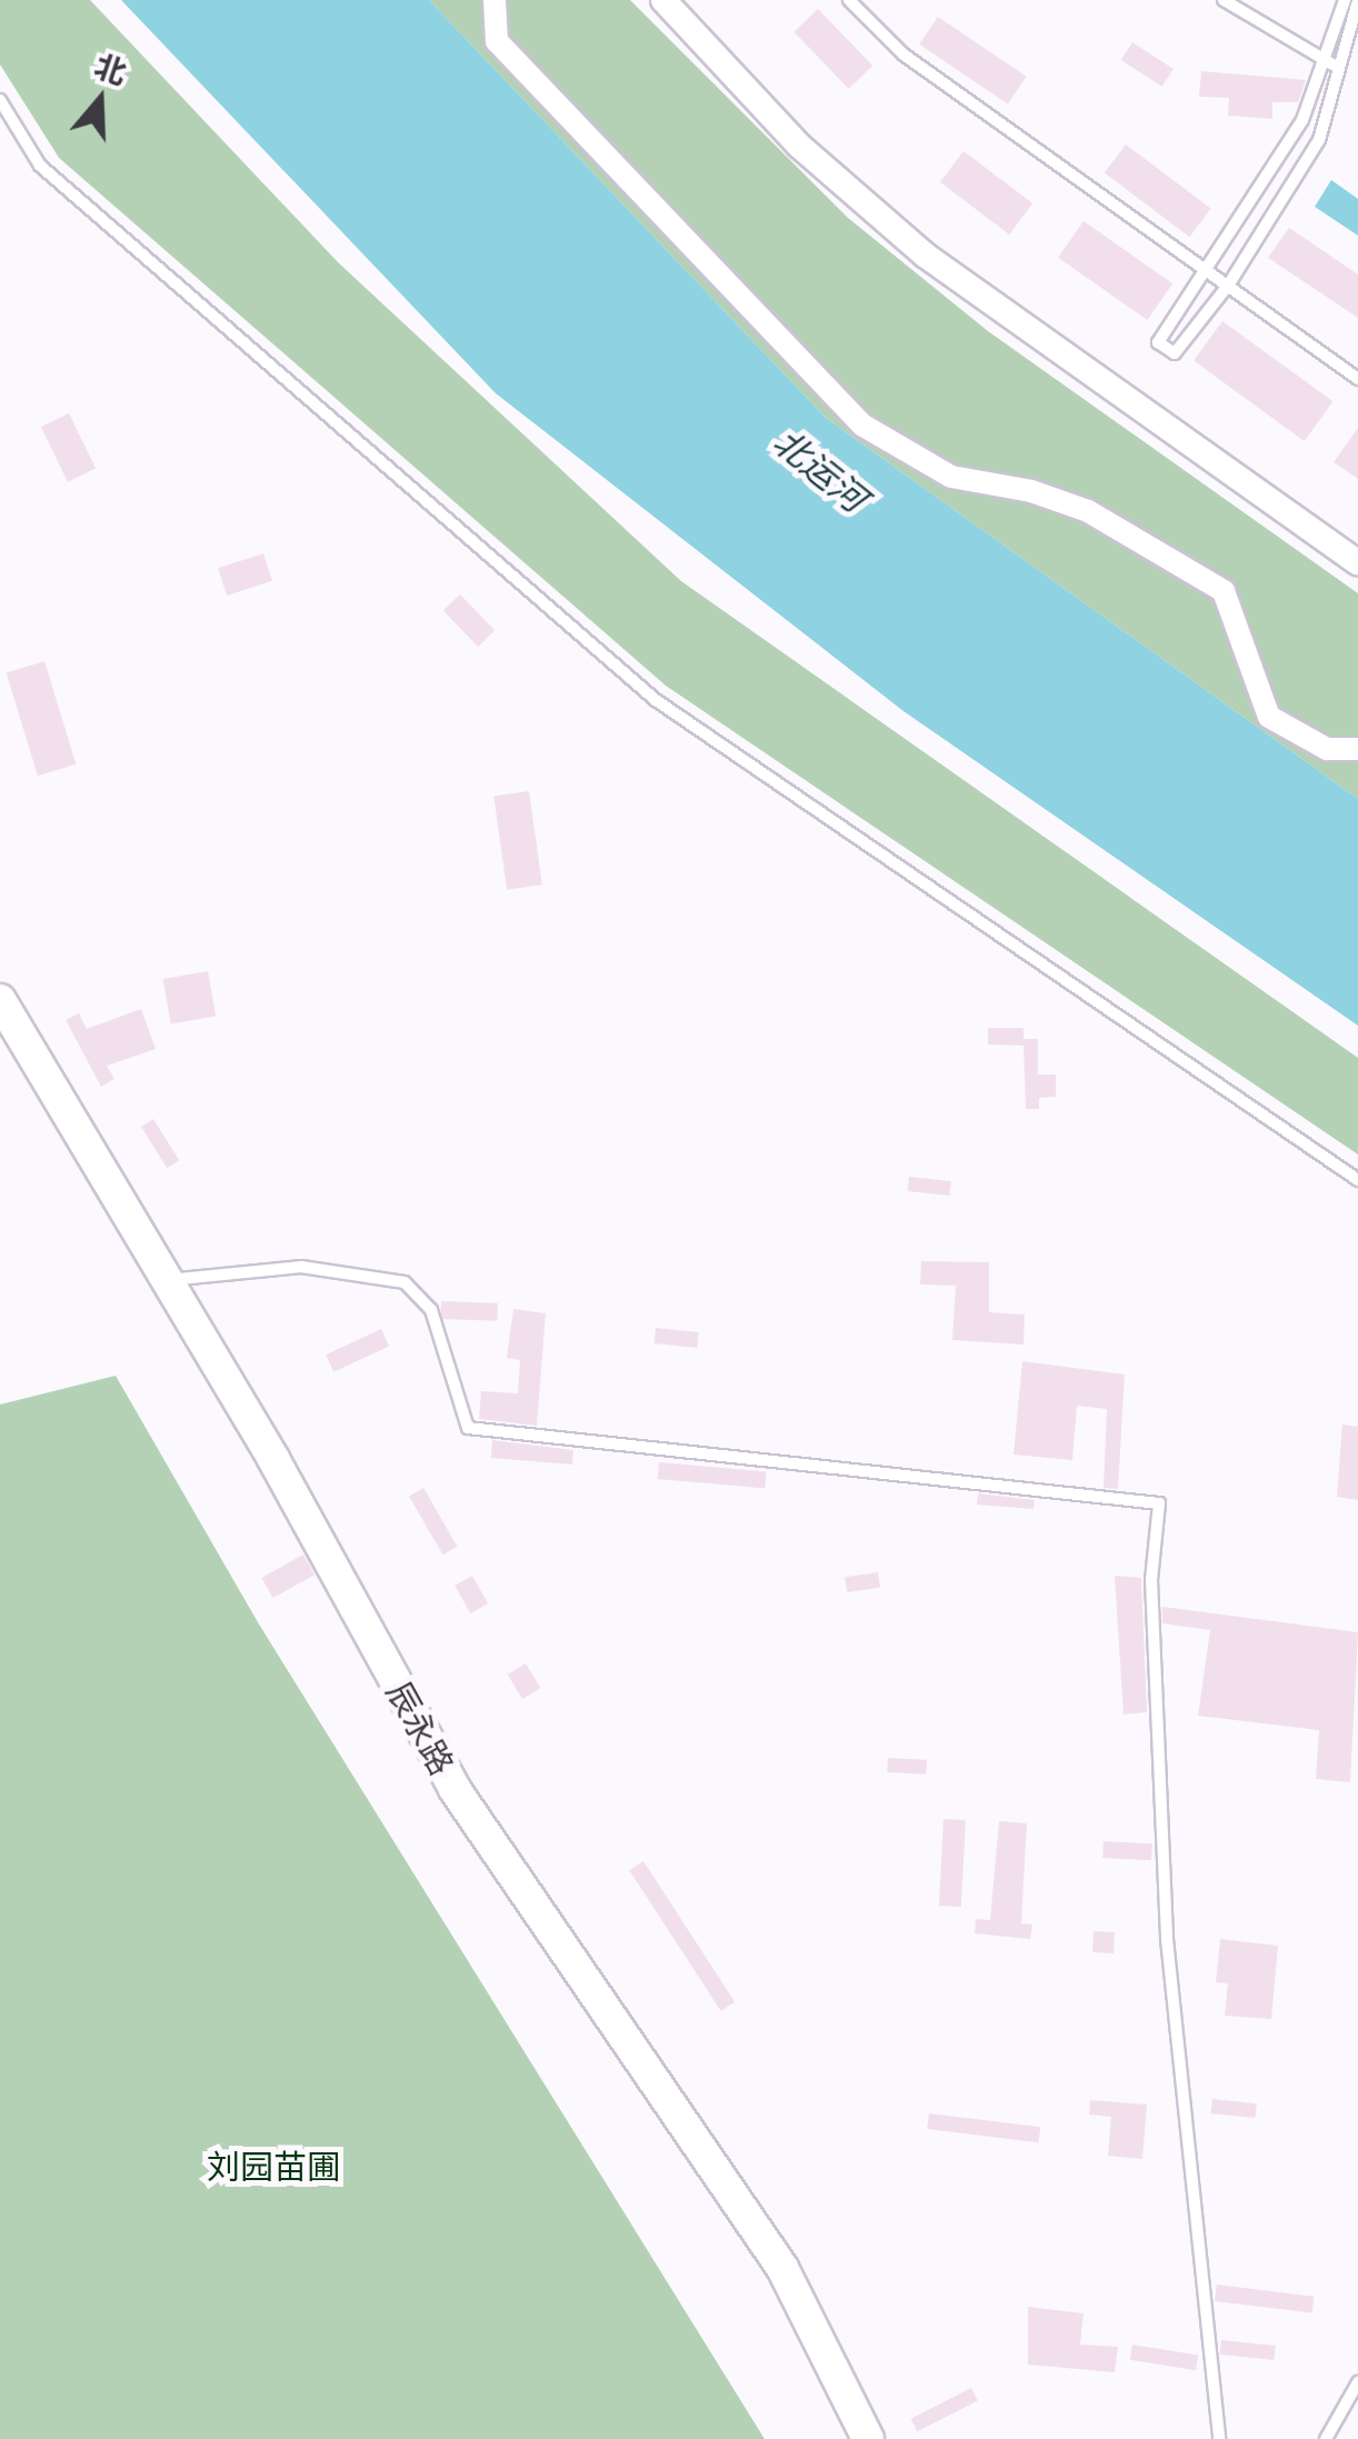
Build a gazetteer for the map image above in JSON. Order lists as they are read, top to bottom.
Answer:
{
  "streets": {
    "main road": ["辰永路"]
  },
  "water": ["北运河"],
  "parks": ["刘园苗圃"],
  "north": "top"
}
